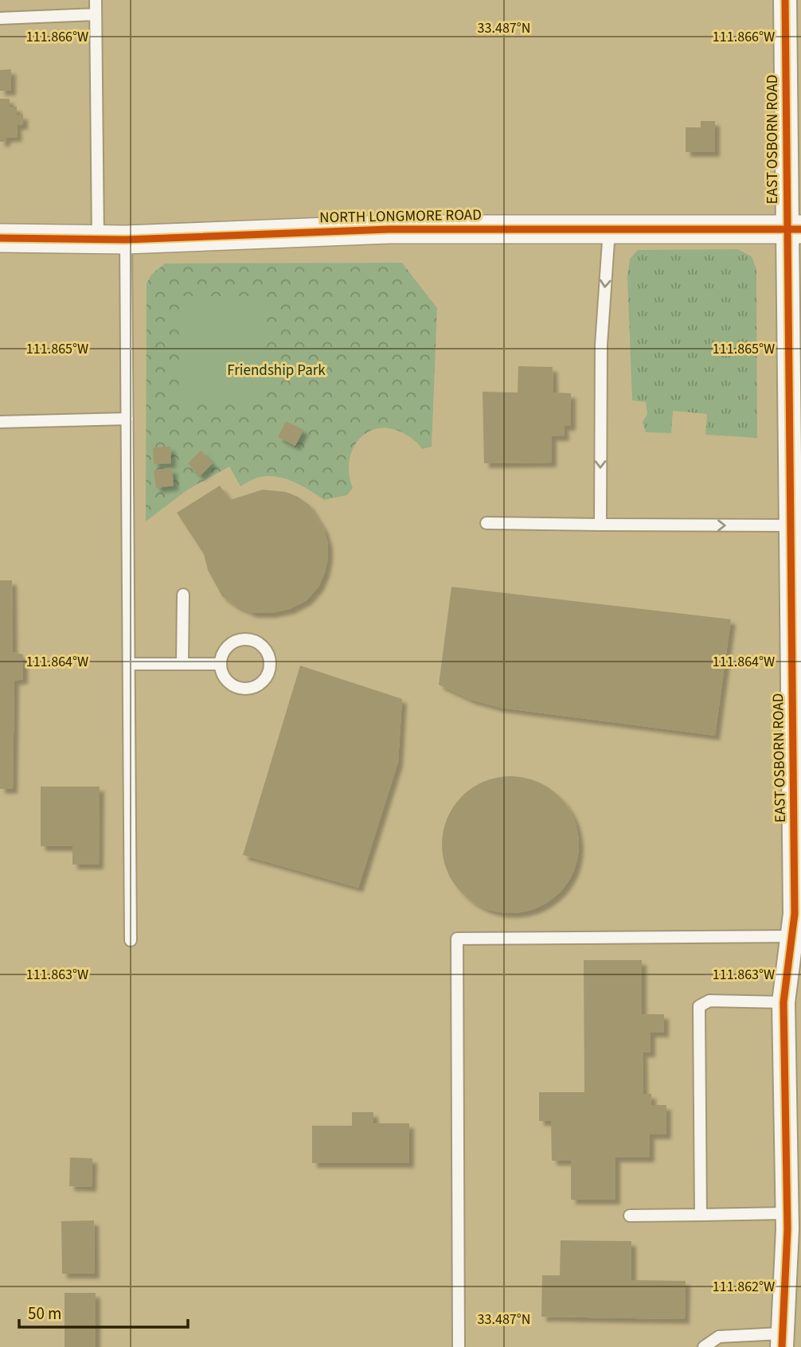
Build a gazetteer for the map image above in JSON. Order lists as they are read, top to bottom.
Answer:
{
  "streets": {
    "street": ["EAST OSBORN ROAD", "NORTH LONGMORE ROAD"]
  },
  "crossings": [
    ["EAST OSBORN ROAD", "NORTH LONGMORE ROAD"]
  ],
  "parks": ["Friendship Park"],
  "scale_bar": "50 m",
  "coordinates": [
    "33.487°N",
    "111.866°W",
    "111.865°W",
    "111.864°W",
    "111.863°W",
    "111.862°W"
  ]
}
